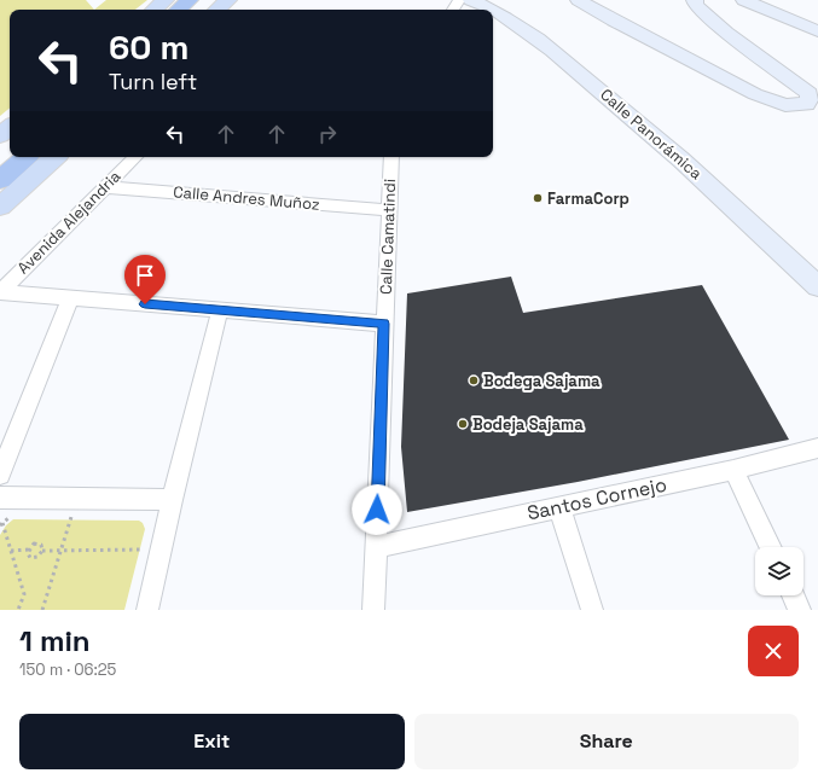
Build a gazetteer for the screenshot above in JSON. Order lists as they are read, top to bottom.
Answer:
{
  "streets": {
    "street": [
      "Calle Panorámica",
      "Calle Andres Muñoz",
      "Avenida Alejandria",
      "Calle Camatindi",
      "Santos Cornejo"
    ]
  },
  "crossings": [
    ["Calle Andres Muñoz", "Avenida Alejandria"],
    ["Calle Andres Muñoz", "Calle Camatindi"],
    ["Calle Camatindi", "Santos Cornejo"]
  ],
  "places": ["FarmaCorp", "Bodega Sajama", "Bodeja Sajama"],
  "page": {
    "turn": ["60 m", "Turn left"],
    "heading": ["1 min", "150 m · 06:25"],
    "buttons": ["Exit", "Share"]
  }
}
